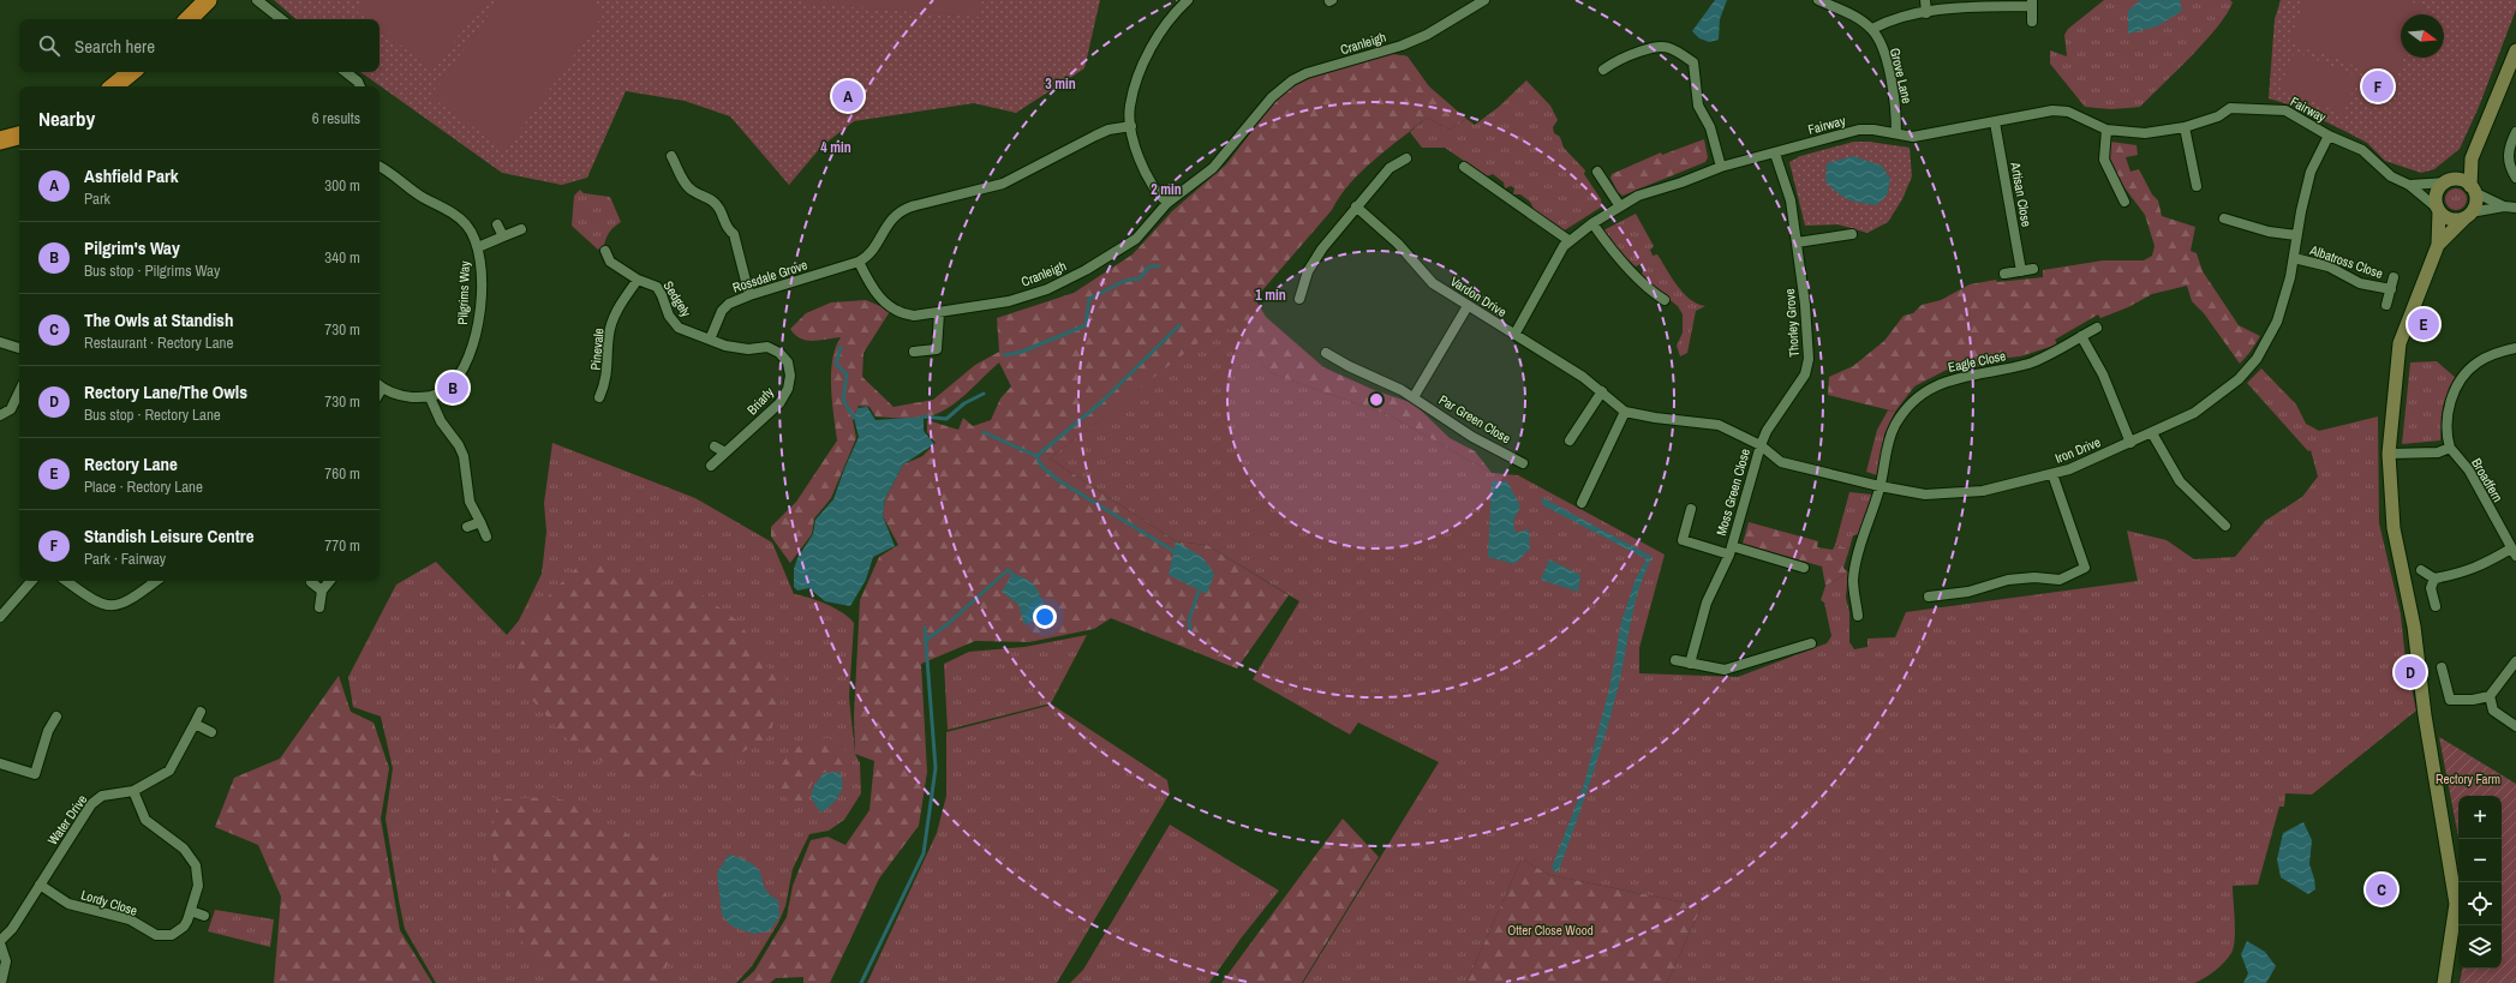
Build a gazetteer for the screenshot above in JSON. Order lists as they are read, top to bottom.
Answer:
{
  "streets": {
    "street": [
      "Cranleigh",
      "Grove Lane",
      "Fairway",
      "Artisan Close",
      "Albatross Close",
      "Rossdale Grove",
      "Pilgrims Way",
      "Vardon Drive",
      "Sedgely",
      "Thorley Grove",
      "Pinevale",
      "Eagle Close",
      "Briarly",
      "Par Green Close",
      "Iron Drive",
      "Broadfern",
      "Moss Green Close",
      "Water Drive",
      "Lordy Close"
    ]
  },
  "crossings": [
    ["Cranleigh", "Rossdale Grove"],
    ["Grove Lane", "Fairway"],
    ["Fairway", "Artisan Close"],
    ["Fairway", "Vardon Drive"],
    ["Fairway", "Thorley Grove"],
    ["Fairway", "Iron Drive"],
    ["Albatross Close", "Iron Drive"],
    ["Rossdale Grove", "Sedgely"],
    ["Rossdale Grove", "Briarly"],
    ["Vardon Drive", "Thorley Grove"],
    ["Vardon Drive", "Iron Drive"],
    ["Vardon Drive", "Moss Green Close"],
    ["Sedgely", "Pinevale"],
    ["Sedgely", "Briarly"],
    ["Thorley Grove", "Iron Drive"],
    ["Thorley Grove", "Moss Green Close"],
    ["Eagle Close", "Iron Drive"],
    ["Iron Drive", "Moss Green Close"],
    ["Water Drive", "Lordy Close"]
  ],
  "parks": ["Rectory Farm", "Otter Close Wood"],
  "north": "right",
  "page": {
    "search": "Search here",
    "pins": [
      "F",
      "A",
      "E",
      "B",
      "D",
      "C"
    ],
    "heading": ["Nearby", "6 results"],
    "list": [
      {
        "mark": "A",
        "name": "Ashfield Park",
        "note": "Park",
        "value": "300 m"
      },
      {
        "mark": "B",
        "name": "Pilgrim's Way",
        "note": "Bus stop · Pilgrims Way",
        "value": "340 m"
      },
      {
        "mark": "C",
        "name": "The Owls at Standish",
        "note": "Restaurant · Rectory Lane",
        "value": "730 m"
      },
      {
        "mark": "D",
        "name": "Rectory Lane/The Owls",
        "note": "Bus stop · Rectory Lane",
        "value": "730 m"
      },
      {
        "mark": "E",
        "name": "Rectory Lane",
        "note": "Place · Rectory Lane",
        "value": "760 m"
      },
      {
        "mark": "F",
        "name": "Standish Leisure Centre",
        "note": "Park · Fairway",
        "value": "770 m"
      }
    ],
    "map_buttons": ["+", "−"]
  },
  "rings": [
    "3 min",
    "4 min",
    "2 min",
    "1 min"
  ]
}
